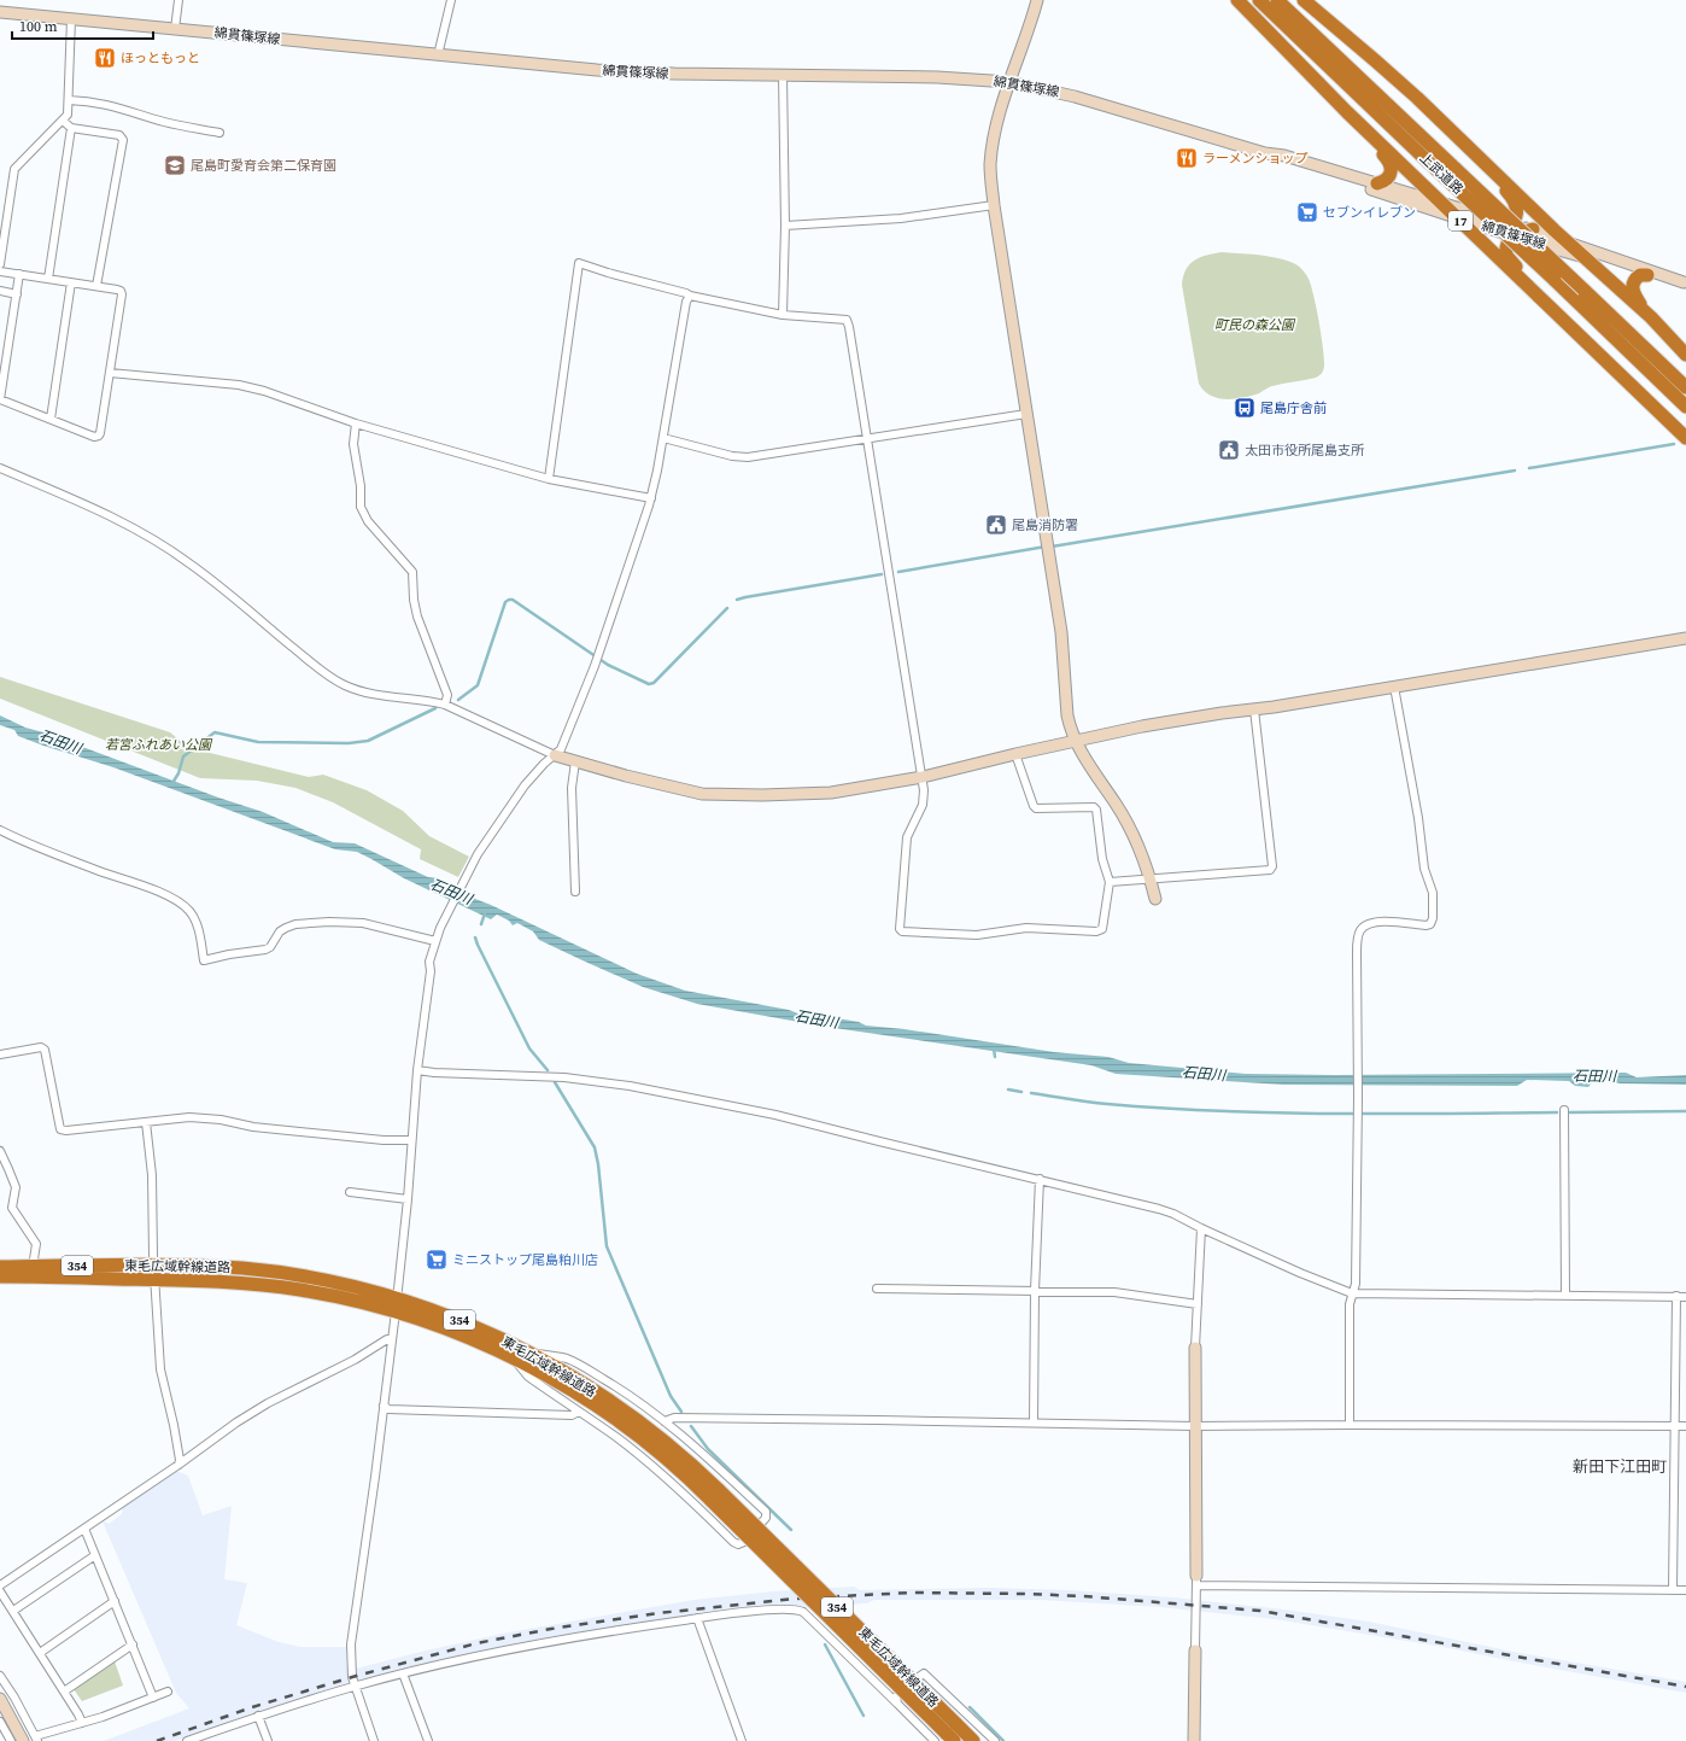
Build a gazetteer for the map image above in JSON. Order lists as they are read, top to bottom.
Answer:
{
  "streets": {
    "highway": [
      "上武道路",
      "17",
      "354",
      "東毛広域幹線道路"
    ],
    "street": ["綿貫篠塚線"]
  },
  "crossings": [
    ["綿貫篠塚線", "17"]
  ],
  "districts": ["新田下江田町"],
  "water": ["石田川"],
  "parks": ["町民の森公園", "若宮ふれあい公園"],
  "places": {
    "restaurant": ["ほっともっと", "ラーメンショップ"],
    "school or university": ["尾島町愛育会第二保育園"],
    "supermarket": ["セブンイレブン", "ミニストップ尾島粕川店"],
    "bus stop": ["尾島庁舎前"],
    "public building": ["太田市役所尾島支所", "尾島消防署"]
  },
  "scale_bar": "100 m"
}
